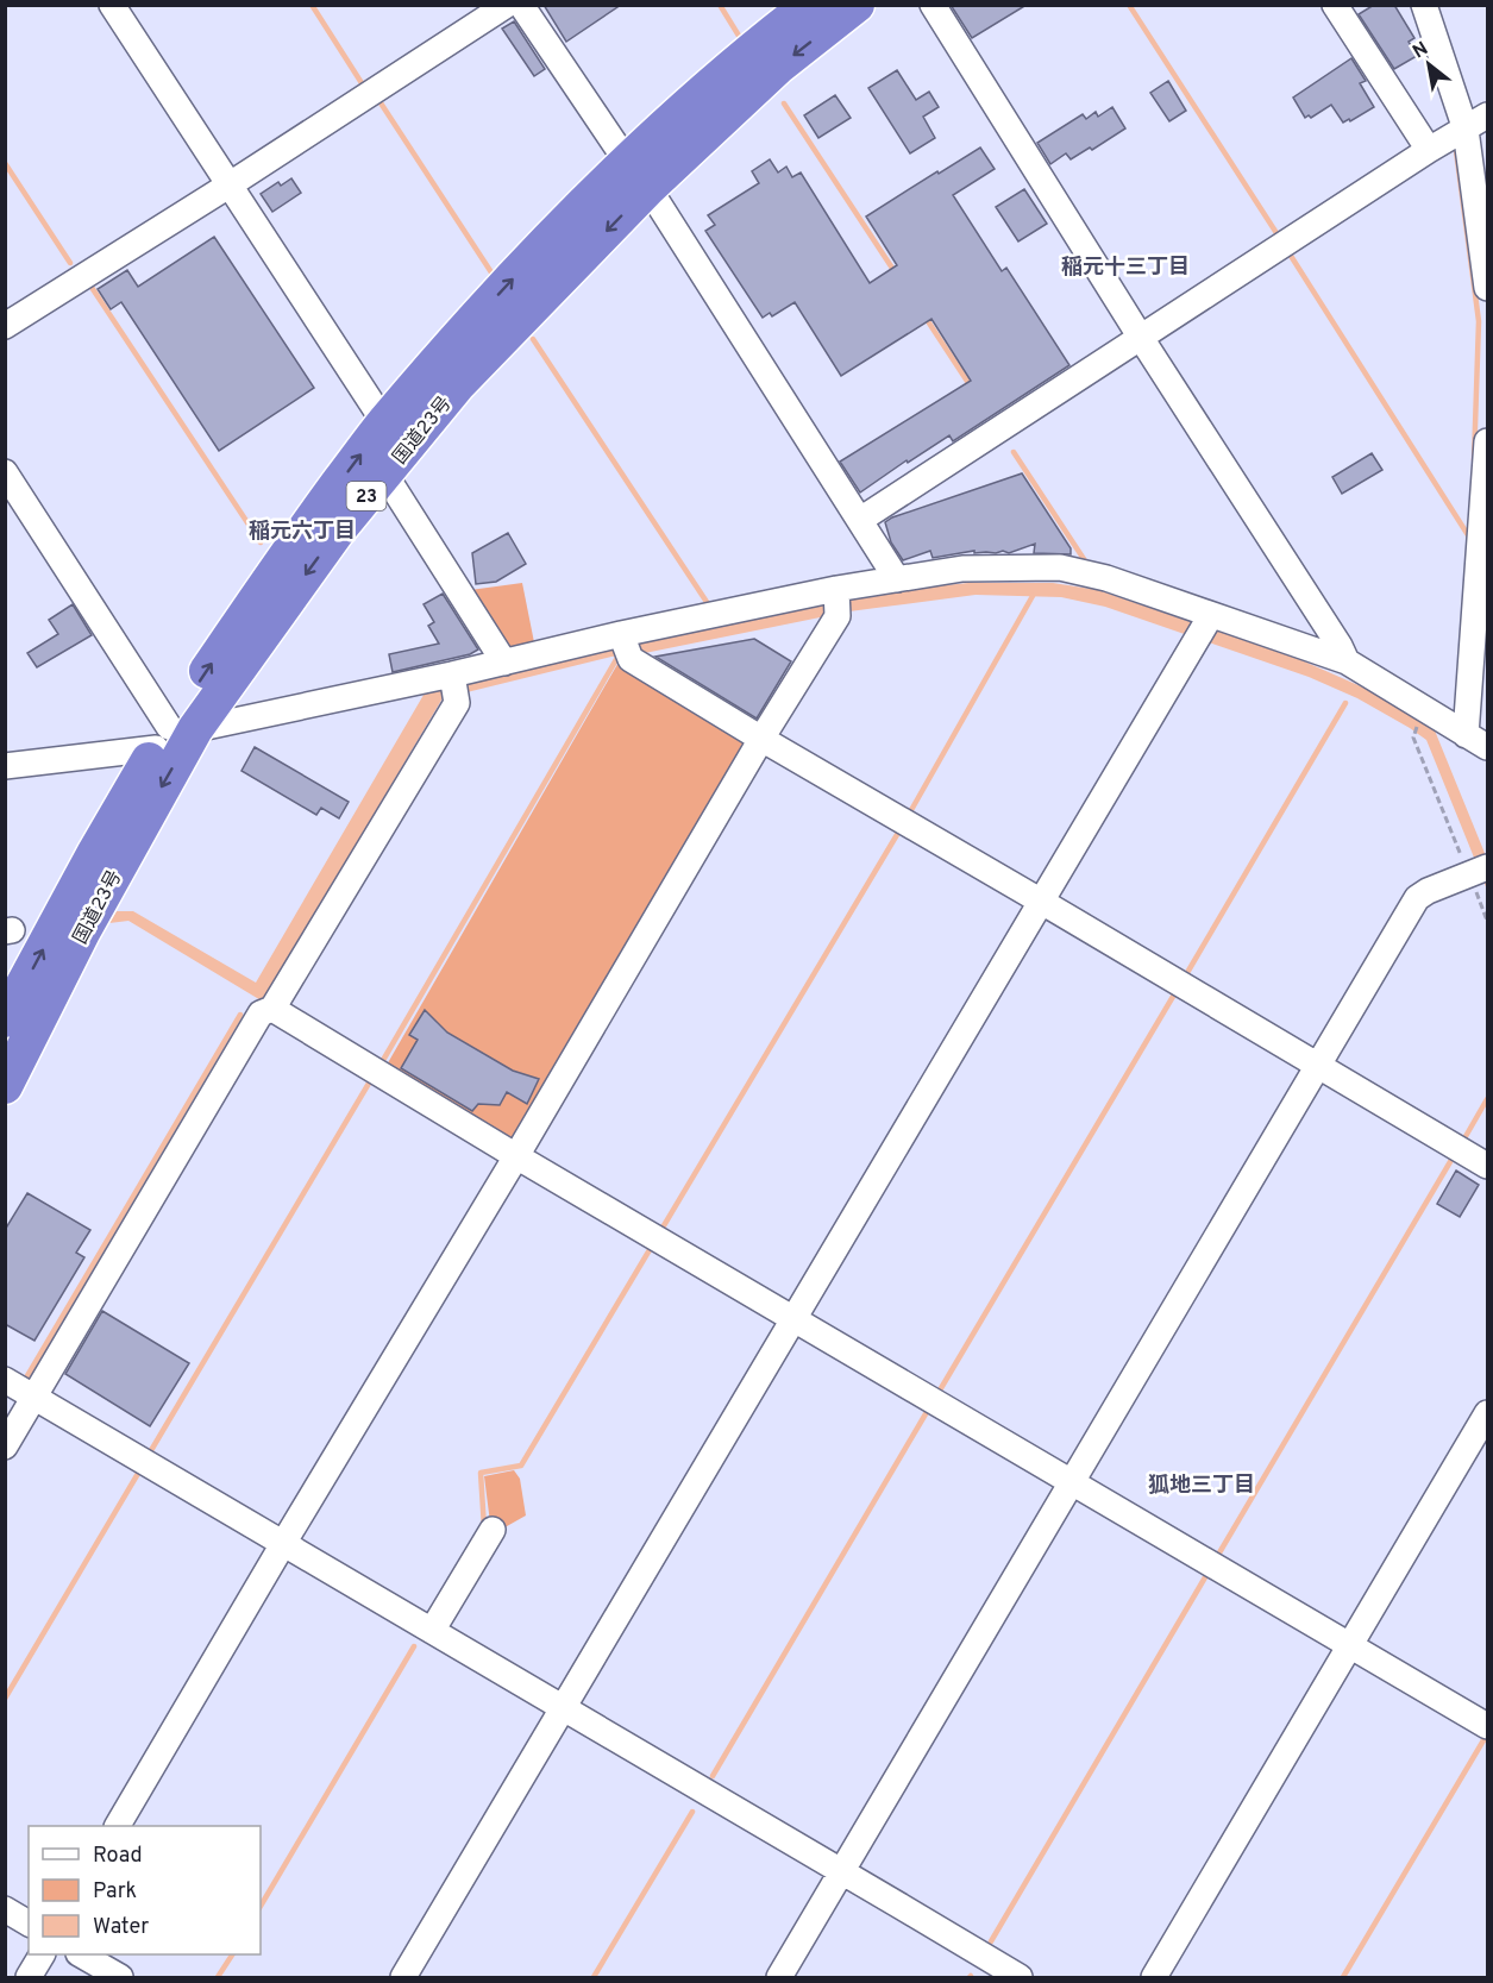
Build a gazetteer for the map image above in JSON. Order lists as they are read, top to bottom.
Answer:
{
  "streets": {
    "highway": ["国道23号", "23"]
  },
  "districts": ["稲元十三丁目", "稲元六丁目", "狐地三丁目"],
  "legend": ["Road", "Park", "Water"],
  "north": "top left"
}
